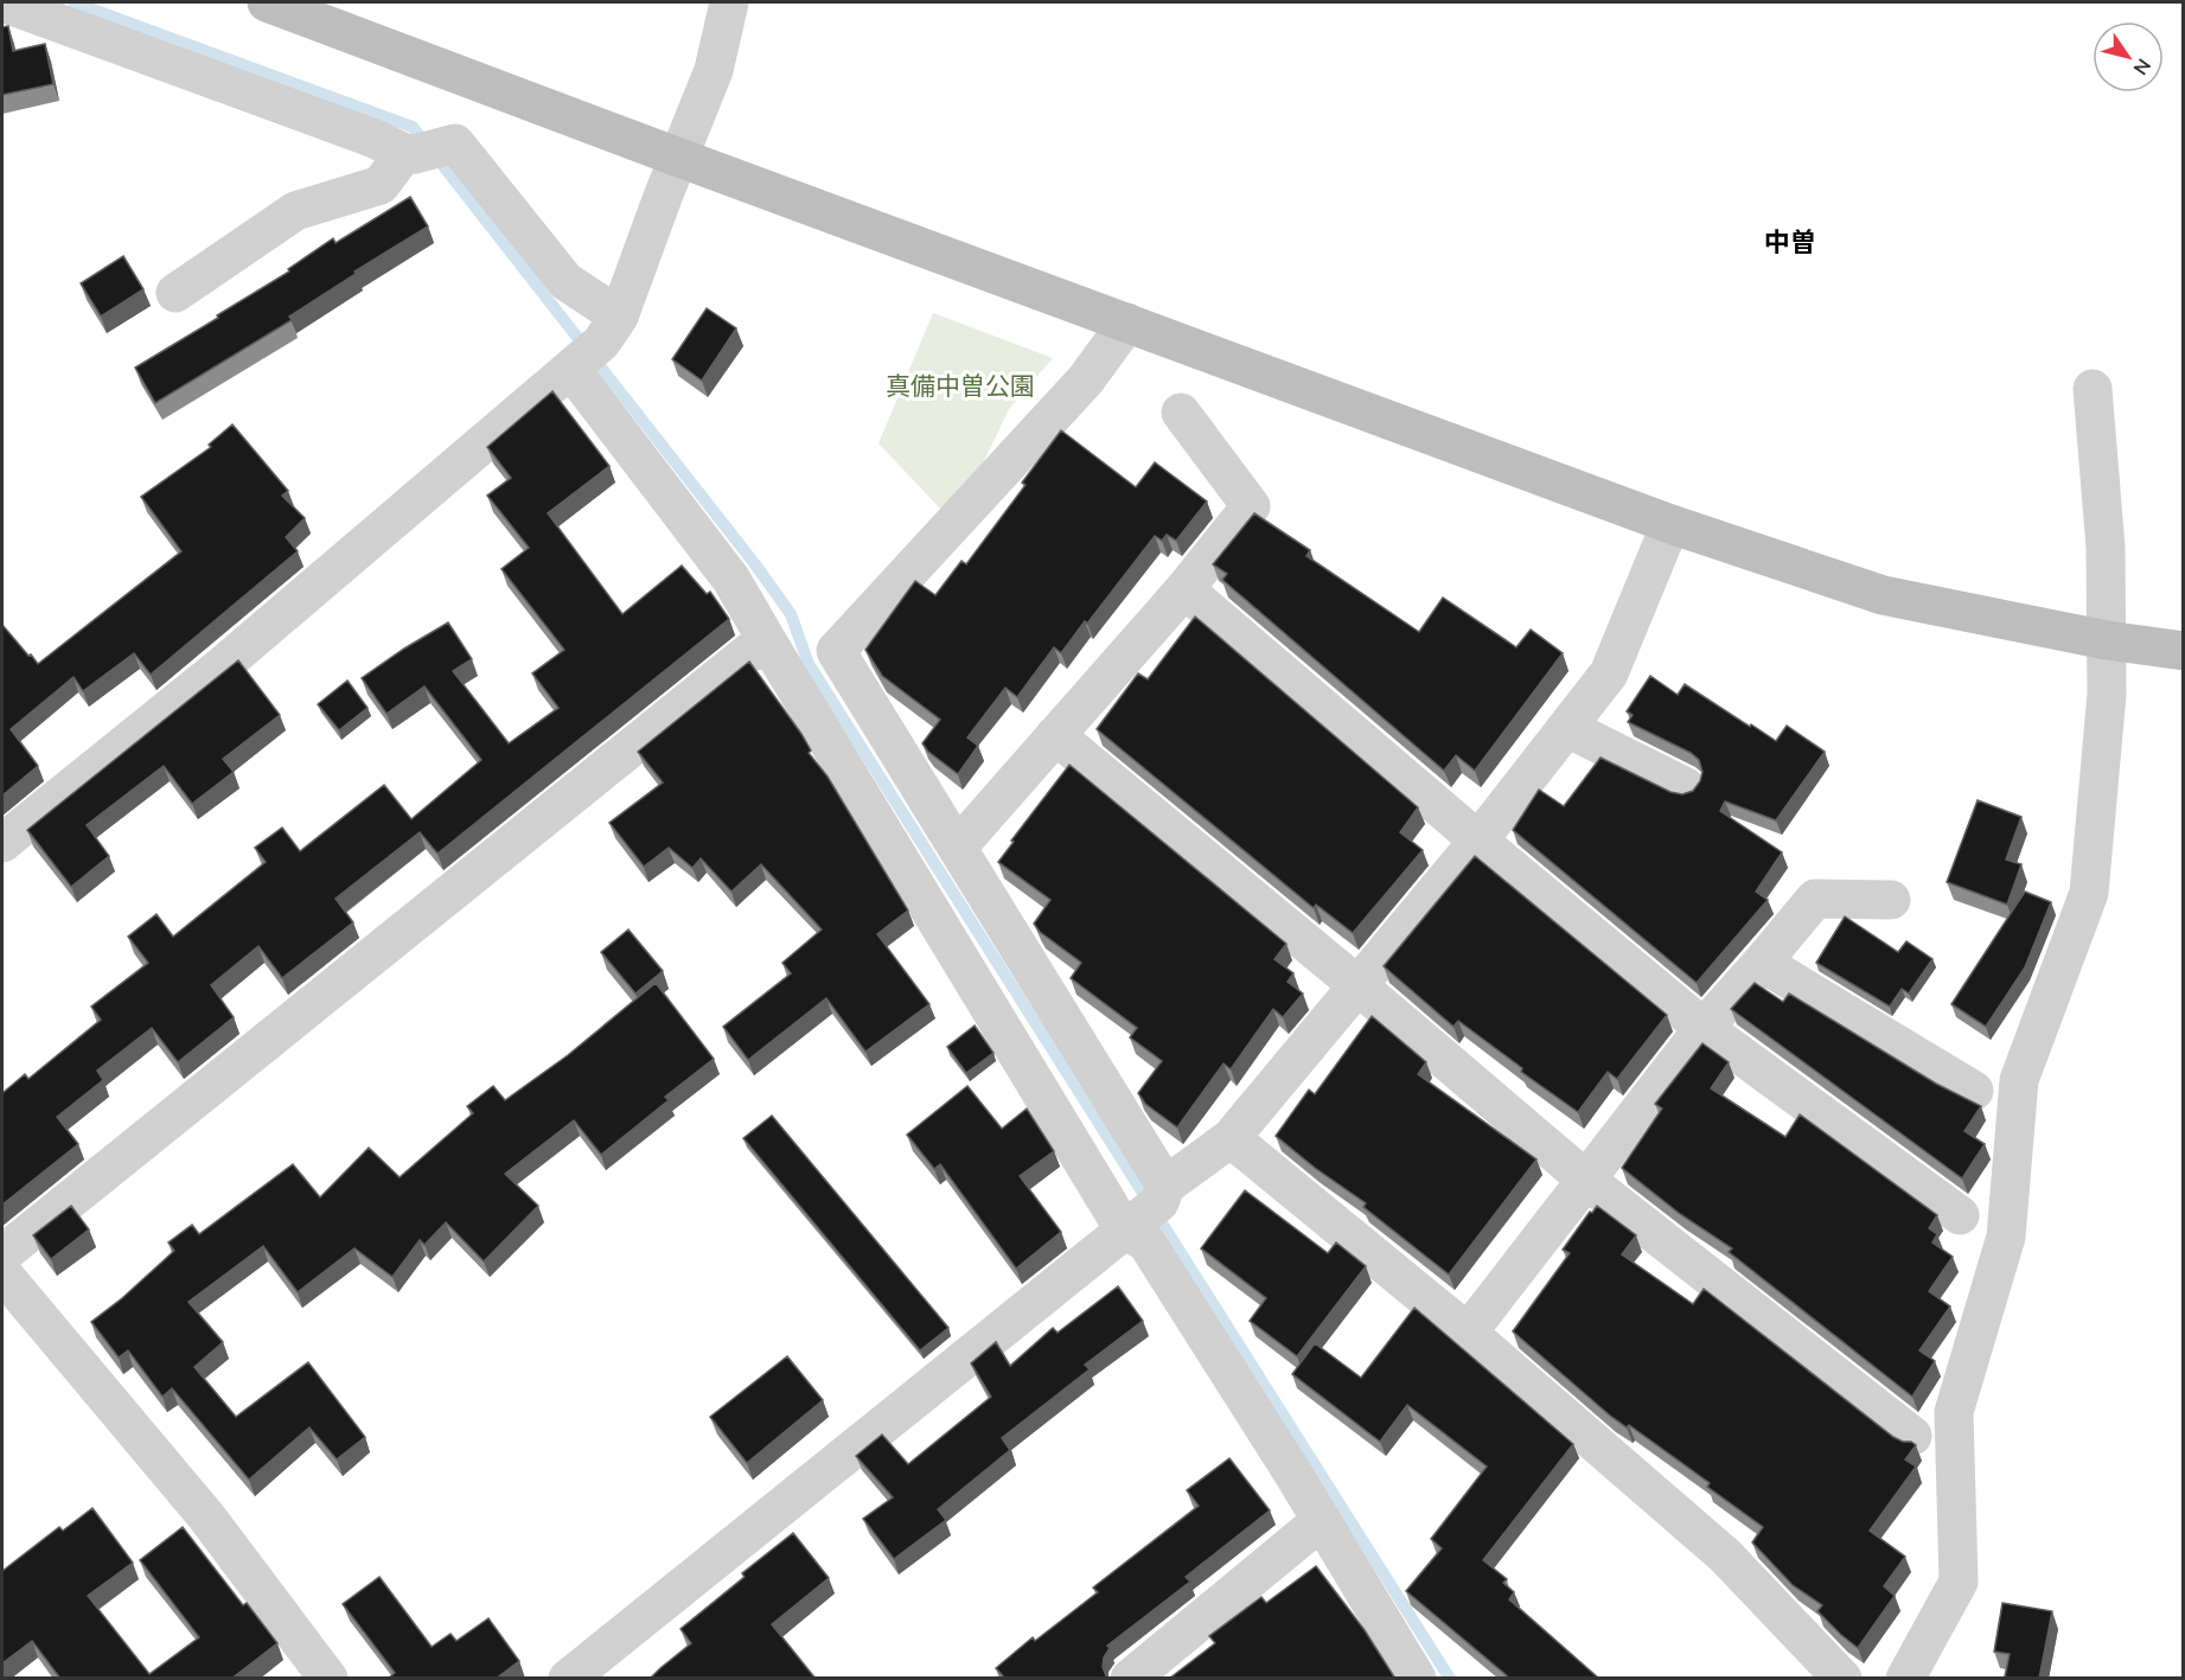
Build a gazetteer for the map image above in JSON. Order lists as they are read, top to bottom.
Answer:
{
  "districts": ["中曽"],
  "parks": ["真備中曽公園"],
  "north": "bottom right"
}
